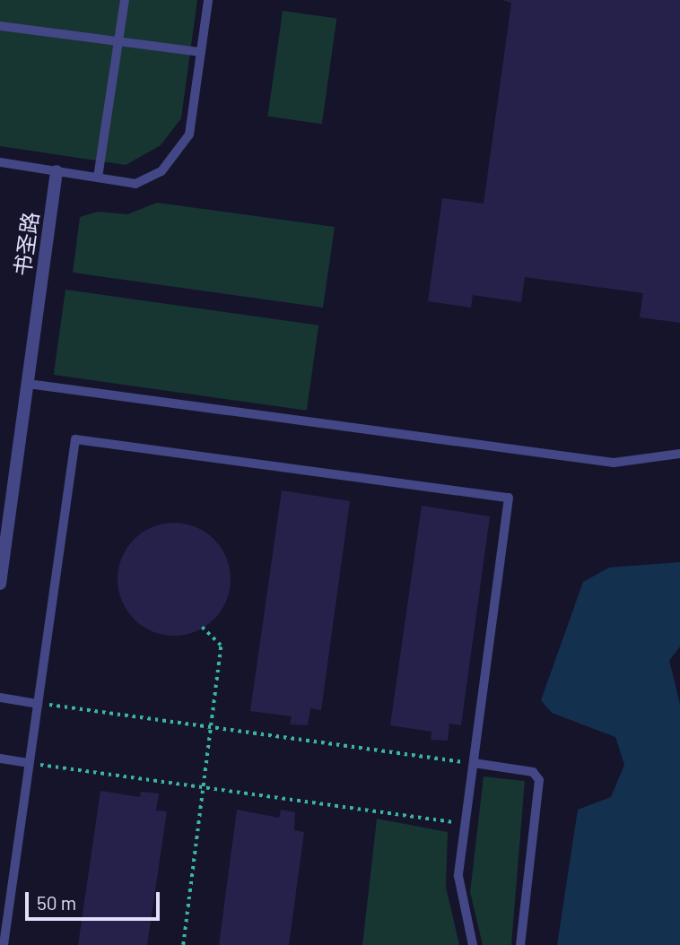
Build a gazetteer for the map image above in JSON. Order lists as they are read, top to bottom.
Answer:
{
  "streets": {
    "street": ["书圣路"]
  },
  "scale_bar": "50 m"
}
